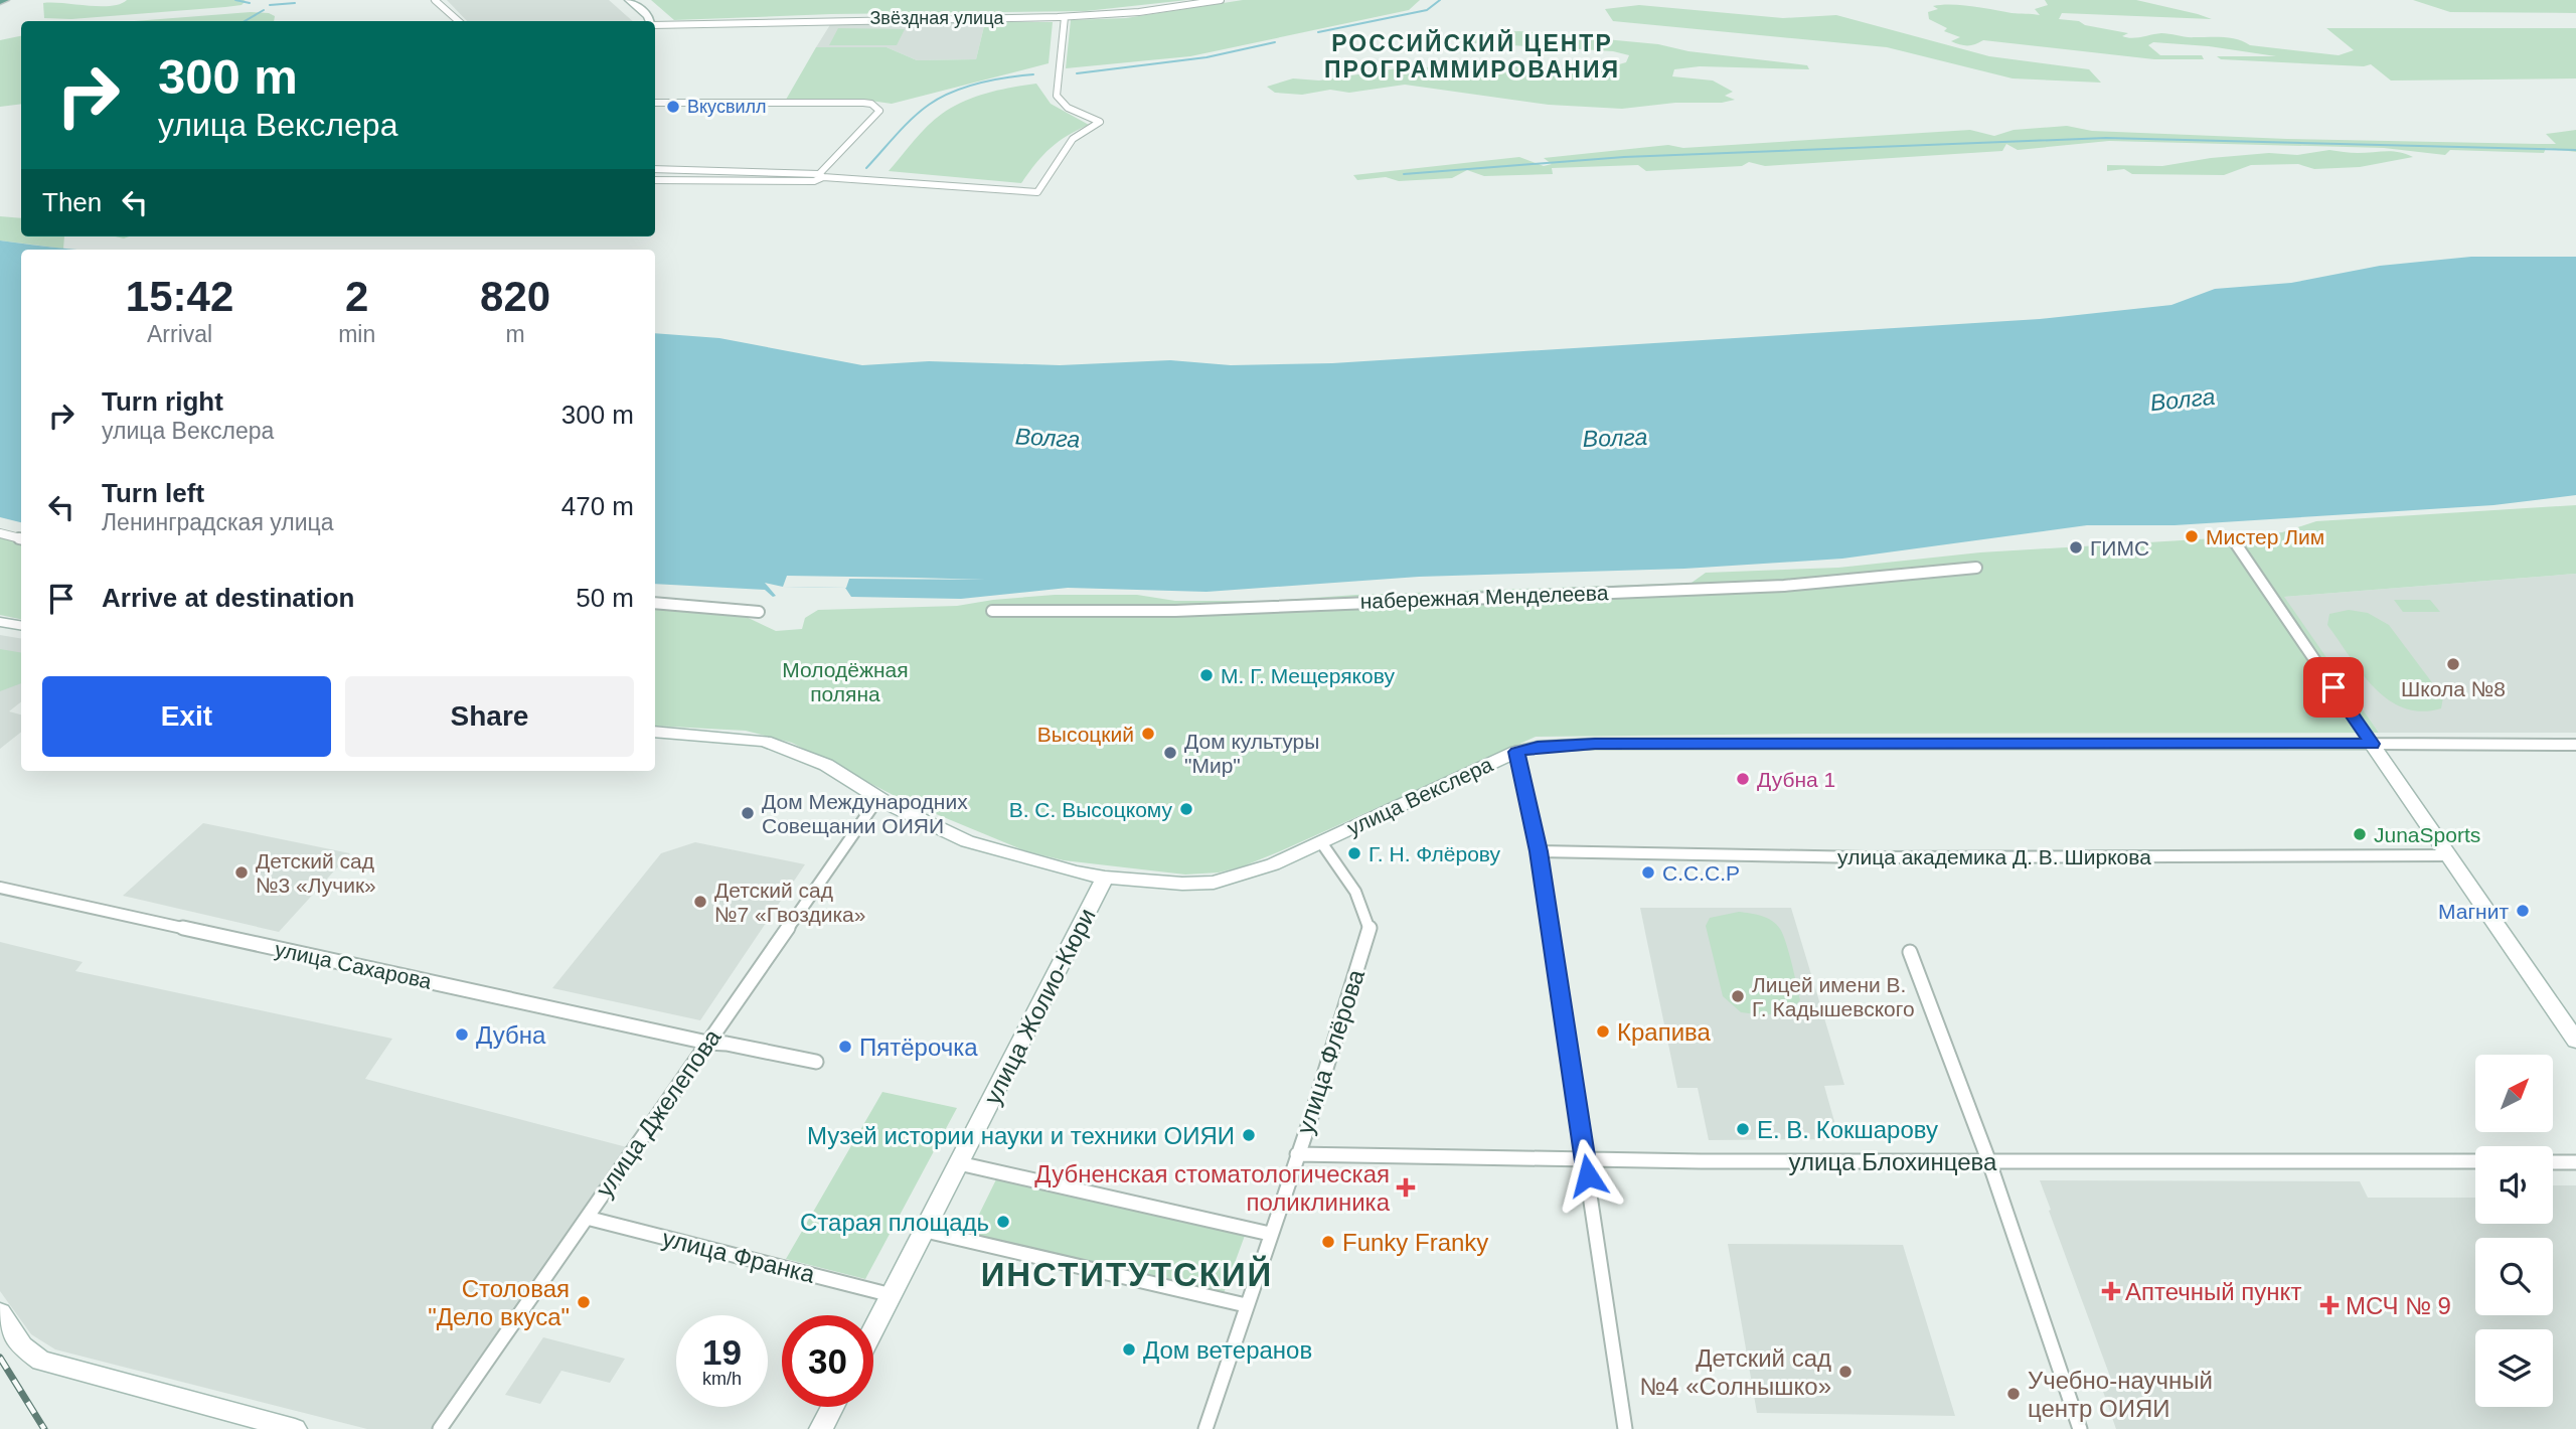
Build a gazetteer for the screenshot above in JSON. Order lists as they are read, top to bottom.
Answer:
{
  "streets": {
    "street": [
      "Звёздная улица",
      "набережная Менделеева",
      "улица Векслера",
      "улица академика Д. В. Ширкова",
      "улица Сахарова",
      "улица Жолио-Кюри",
      "улица Флёрова",
      "улица Джелепова",
      "улица Блохинцева",
      "улица Франка"
    ]
  },
  "crossings": [
    ["улица Векслера", "улица Жолио-Кюри"],
    ["улица Векслера", "улица Флёрова"],
    ["улица Векслера", "улица Джелепова"],
    ["улица Сахарова", "улица Джелепова"],
    ["улица Жолио-Кюри", "улица Франка"],
    ["улица Флёрова", "улица Блохинцева"],
    ["улица Джелепова", "улица Франка"]
  ],
  "districts": ["РОССИЙСКИЙ ЦЕНТР ПРОГРАММИРОВАНИЯ", "ИНСТИТУТСКИЙ"],
  "water": ["Волга"],
  "parks": ["Молодёжная поляна"],
  "places": {
    "other": [
      "Вкусвилл",
      "Мистер Лим",
      "ГИМС",
      "Школа №8",
      "М. Г. Мещерякову",
      "Высоцкий",
      "Дом культуры \"Мир\"",
      "Дубна 1",
      "В. С. Высоцкому",
      "Дом Международних Совещании ОИЯИ",
      "JunaSports",
      "Г. Н. Флёрову",
      "Детский сад №3 «Лучик»",
      "С.С.С.Р",
      "Детский сад №7 «Гвоздика»",
      "Магнит",
      "Лицей имени В. Г. Кадышевского",
      "Крапива",
      "Дубна",
      "Пятёрочка",
      "Е. В. Кокшарову",
      "Музей истории науки и техники ОИЯИ",
      "Старая площадь",
      "Funky Franky",
      "Столовая \"Дело вкуса\"",
      "Дом ветеранов",
      "Детский сад №4 «Солнышко»",
      "Учебно-научный центр ОИЯИ"
    ],
    "health": ["Дубненская стоматологическая поликлиника", "Аптечный пункт", "МСЧ № 9"]
  },
  "north": "top right",
  "page": {
    "turn": ["300 m", "улица Векслера"],
    "then": "Then",
    "eta": [
      "15:42",
      "Arrival",
      "2",
      "min",
      "820",
      "m"
    ],
    "list": [
      {
        "name": "Turn right",
        "note": "улица Векслера",
        "value": "300 m"
      },
      {
        "name": "Turn left",
        "note": "Ленинградская улица",
        "value": "470 m"
      },
      {
        "name": "Arrive at destination",
        "value": "50 m"
      }
    ],
    "buttons": ["Exit", "Share"],
    "speed": "19 km/h",
    "limit": "30"
  }
}
